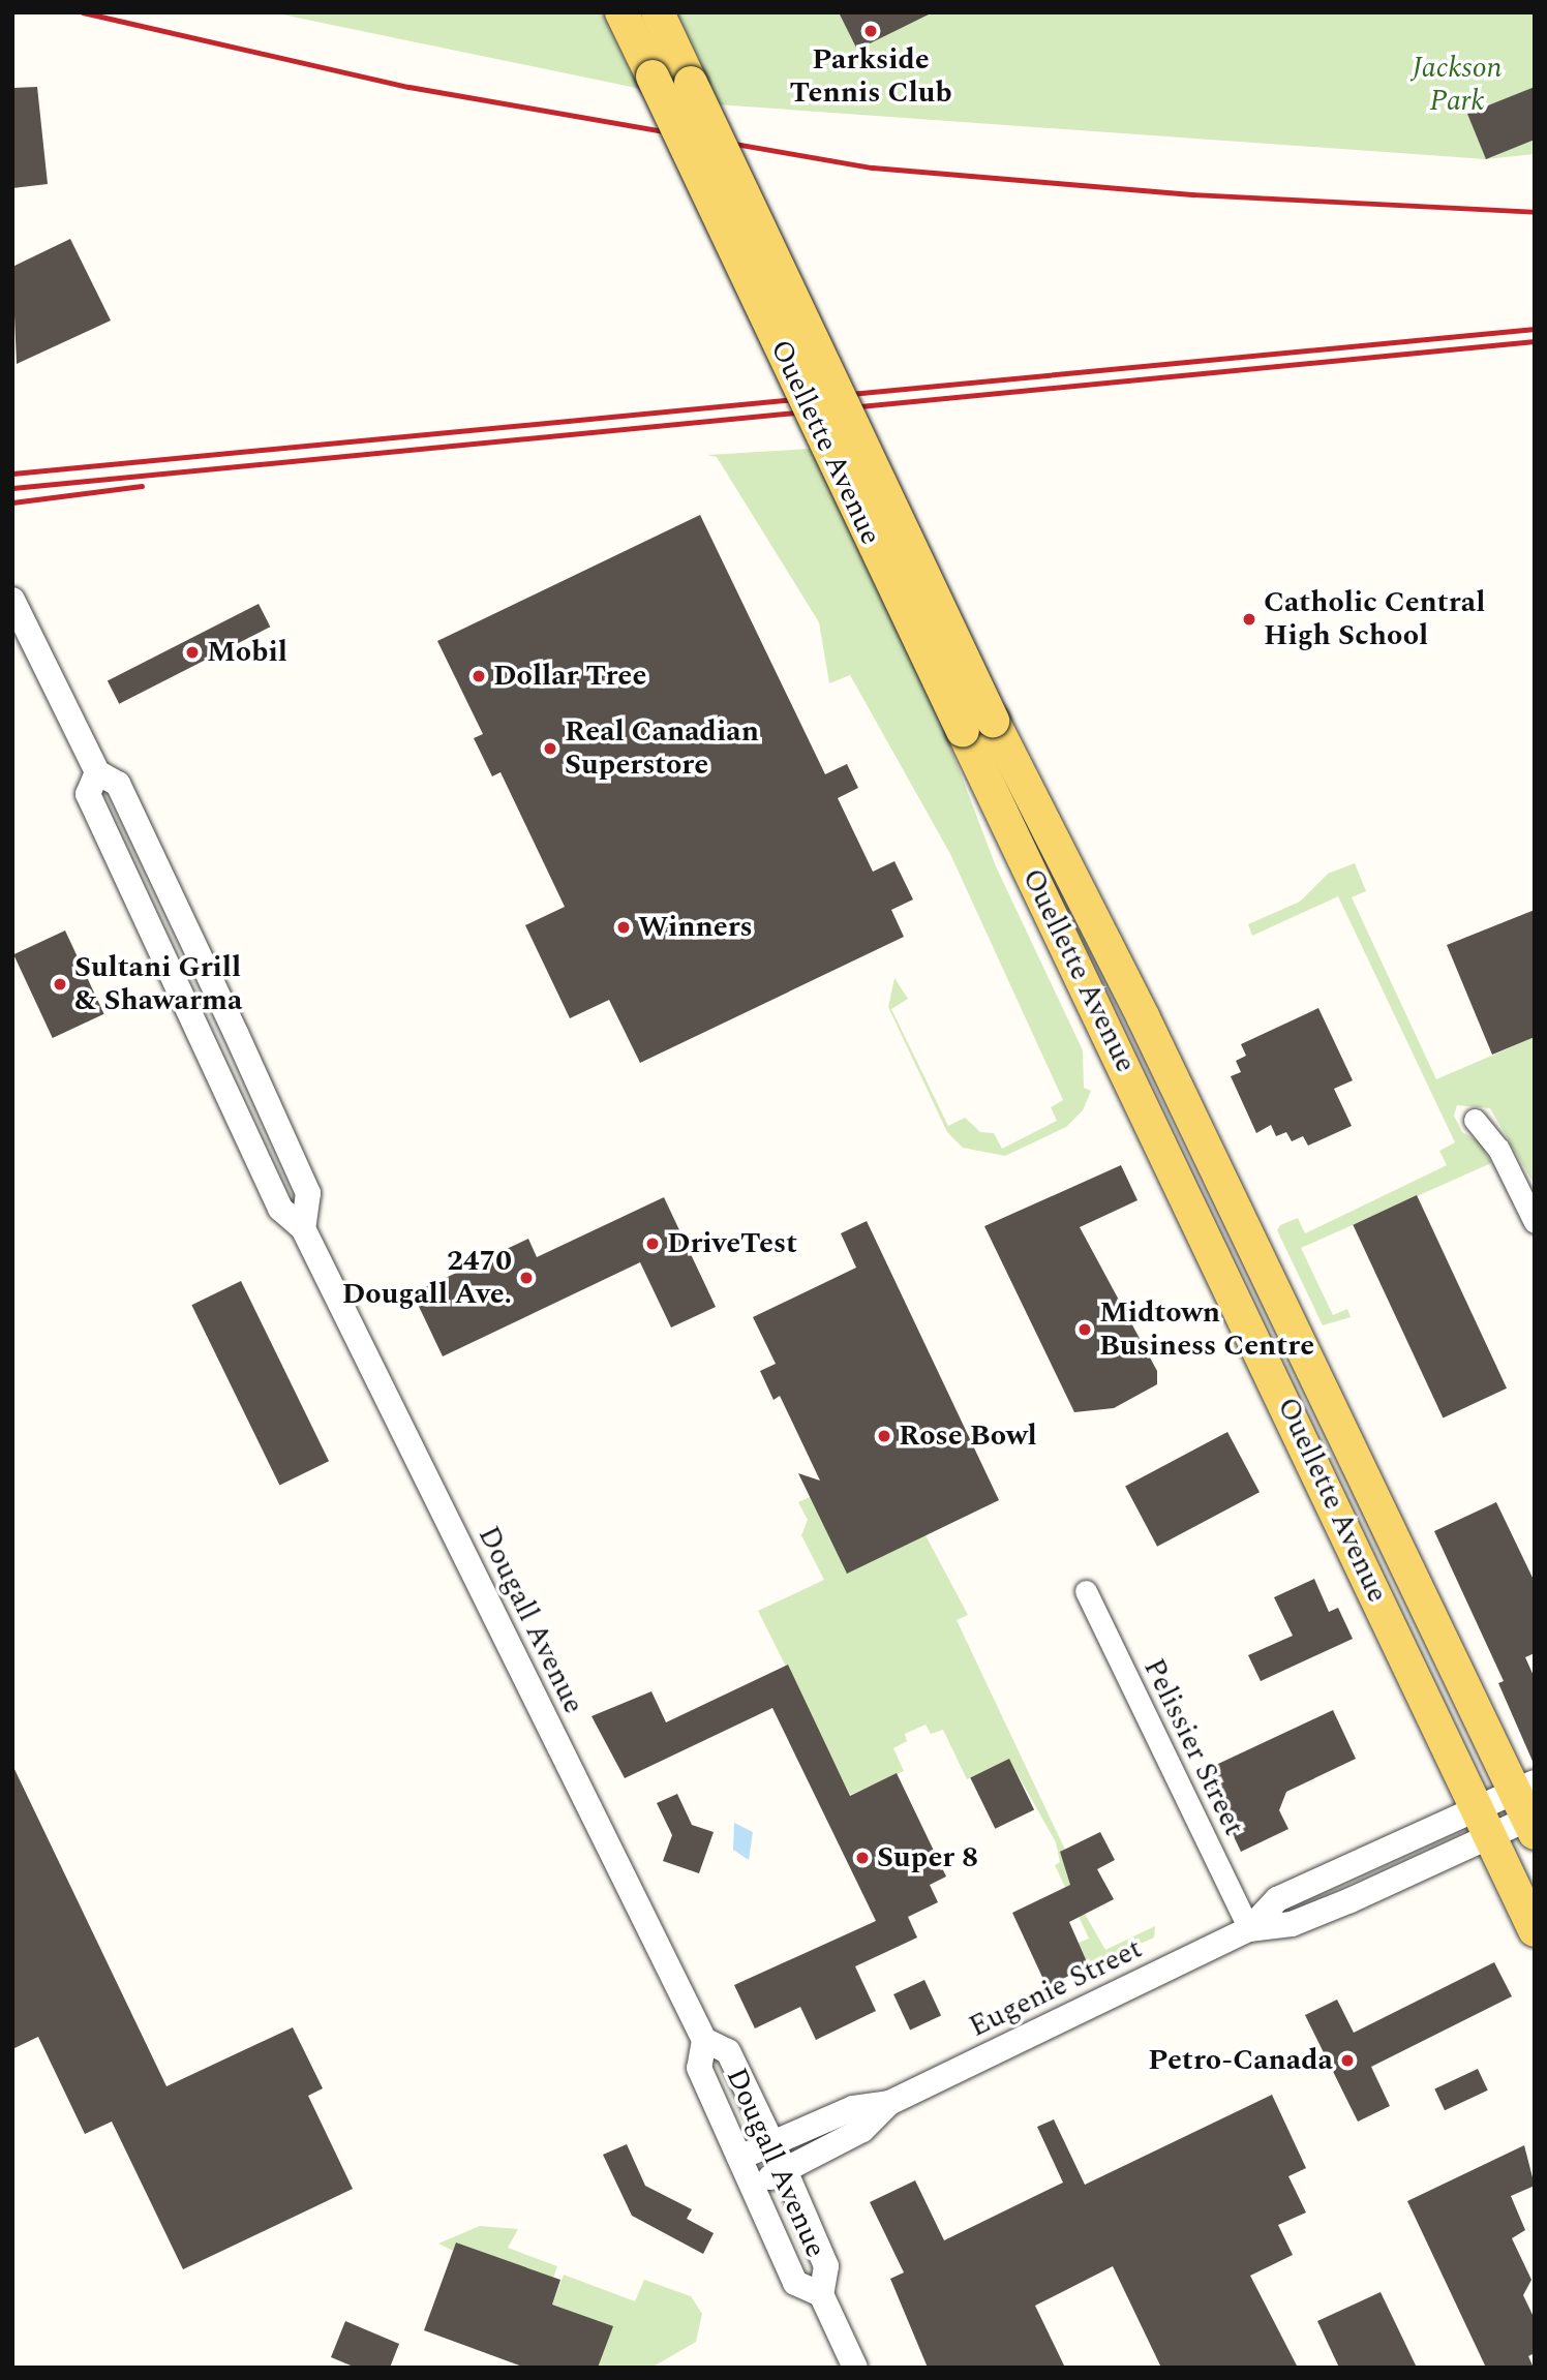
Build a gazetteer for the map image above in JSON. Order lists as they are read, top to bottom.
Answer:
{
  "streets": {
    "main road": ["Ouellette Avenue"],
    "street": ["Dougall Avenue", "Pelissier Street", "Eugenie Street"]
  },
  "crossings": [
    ["Ouellette Avenue", "Eugenie Street"],
    ["Dougall Avenue", "Eugenie Street"],
    ["Pelissier Street", "Eugenie Street"]
  ],
  "parks": ["Jackson Park"],
  "places": [
    "Parkside Tennis Club",
    "Catholic Central High School",
    "Mobil",
    "Dollar Tree",
    "Real Canadian Superstore",
    "Winners",
    "Sultani Grill & Shawarma",
    "DriveTest",
    "2470 Dougall Ave.",
    "Midtown Business Centre",
    "Rose Bowl",
    "Super 8",
    "Petro-Canada"
  ]
}
